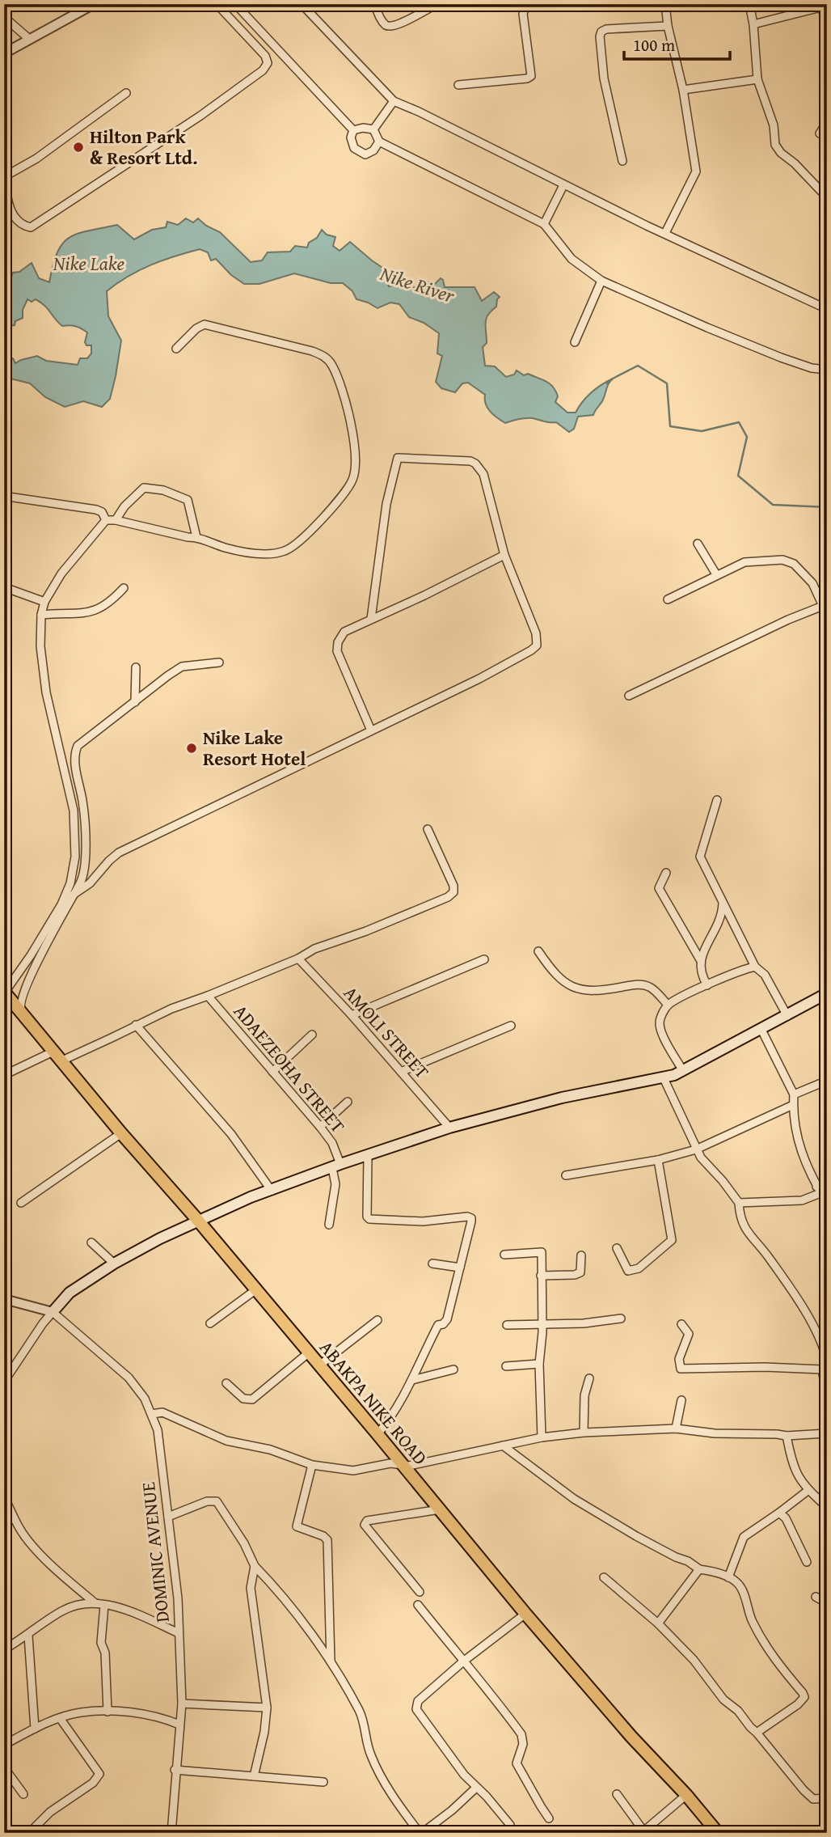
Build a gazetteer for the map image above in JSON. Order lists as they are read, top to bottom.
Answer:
{
  "streets": {
    "main road": ["ABAKPA NIKE ROAD"],
    "street": ["AMOLI STREET", "ADAEZEOHA STREET", "DOMINIC AVENUE"]
  },
  "water": ["Nike Lake", "Nike River"],
  "places": ["Hilton Park & Resort Ltd.", "Nike Lake Resort Hotel"],
  "scale_bar": "100 m"
}
